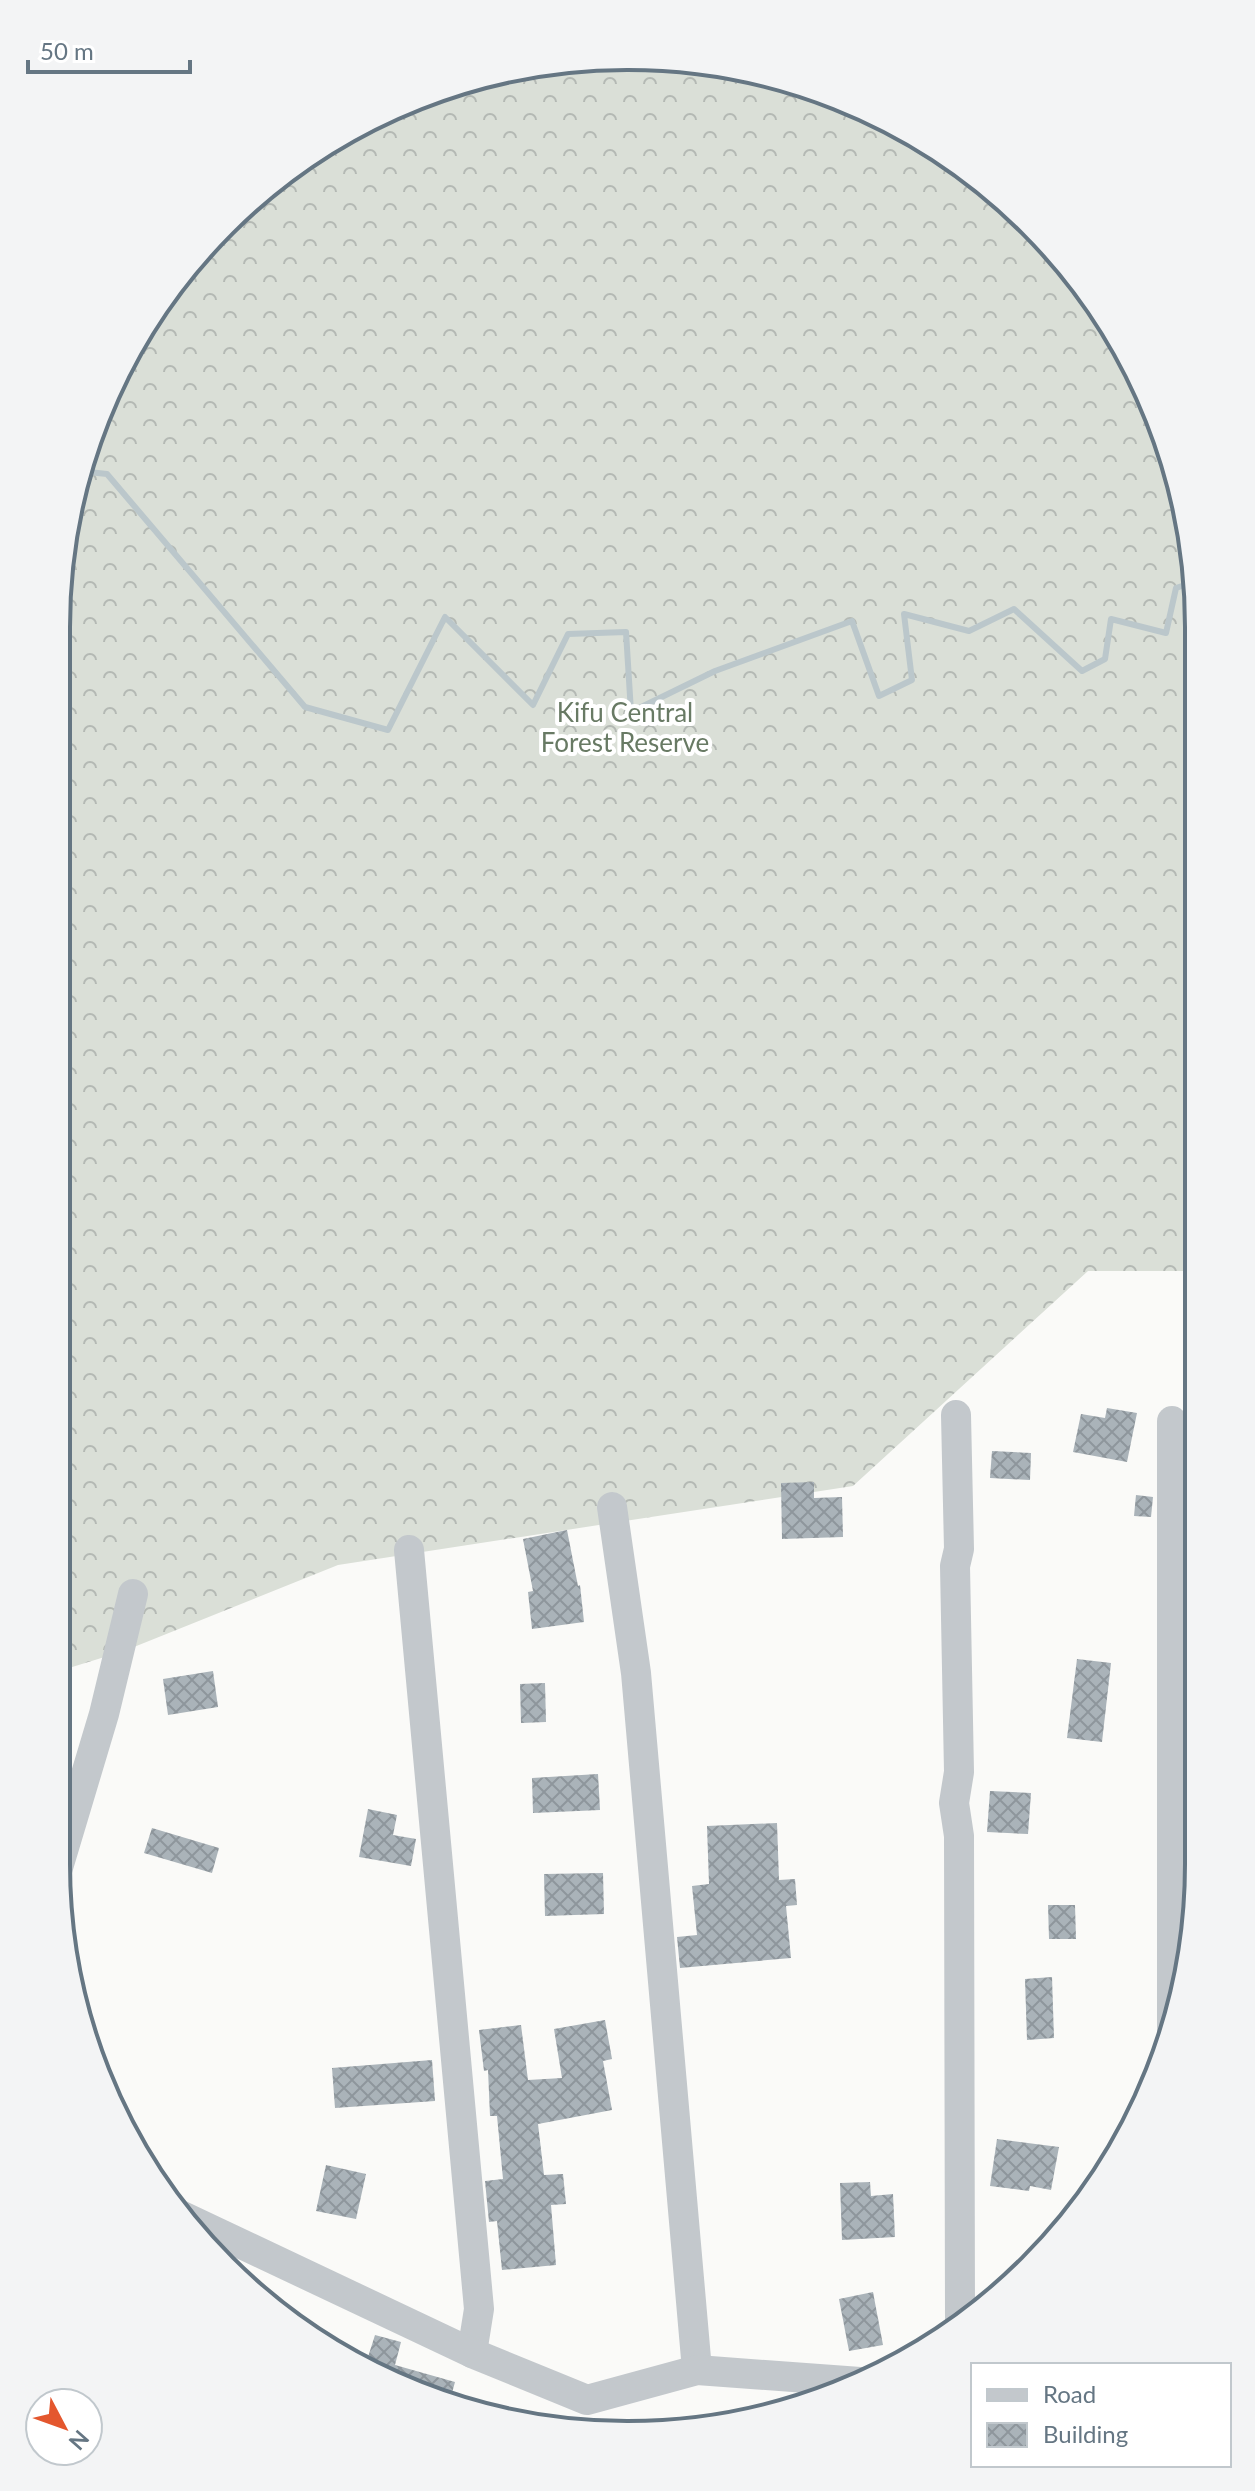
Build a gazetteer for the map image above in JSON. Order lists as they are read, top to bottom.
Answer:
{
  "parks": ["Kifu Central Forest Reserve"],
  "legend": ["Road", "Building"],
  "scale_bar": "50 m",
  "north": "bottom right"
}
